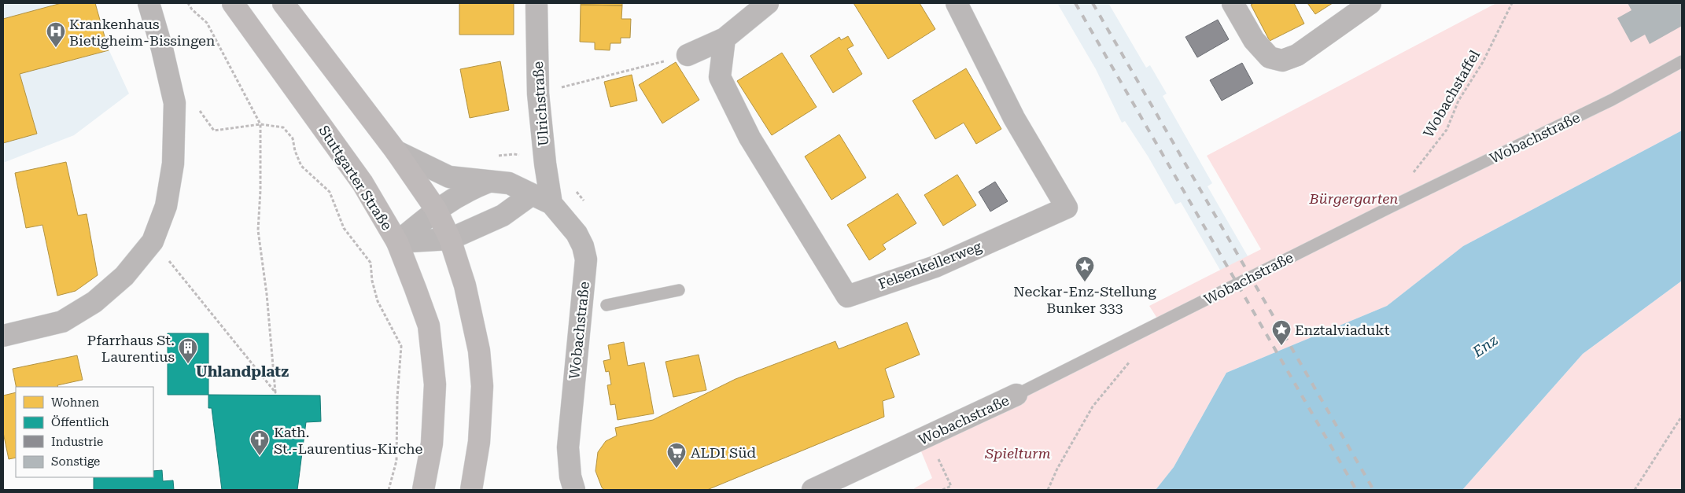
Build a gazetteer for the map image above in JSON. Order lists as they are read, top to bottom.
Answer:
{
  "streets": {
    "main road": ["Stuttgarter Straße"],
    "street": ["Ulrichstraße", "Wobachstraße", "Felsenkellerweg"],
    "path": ["Wobachstaffel"]
  },
  "crossings": [
    ["Ulrichstraße", "Wobachstraße"]
  ],
  "districts": ["Uhlandplatz"],
  "water": ["Enz"],
  "parks": ["Bürgergarten", "Spielturm"],
  "places": {
    "hospital": ["Krankenhaus Bietigheim-Bissingen"],
    "place": ["Neckar-Enz-Stellung Bunker 333", "Enztalviadukt"],
    "building": ["Pfarrhaus St. Laurentius"],
    "church": ["Kath. St.-Laurentius-Kirche"],
    "supermarket": ["ALDI Süd"]
  },
  "legend": [
    "Wohnen",
    "Öffentlich",
    "Industrie",
    "Sonstige"
  ]
}
